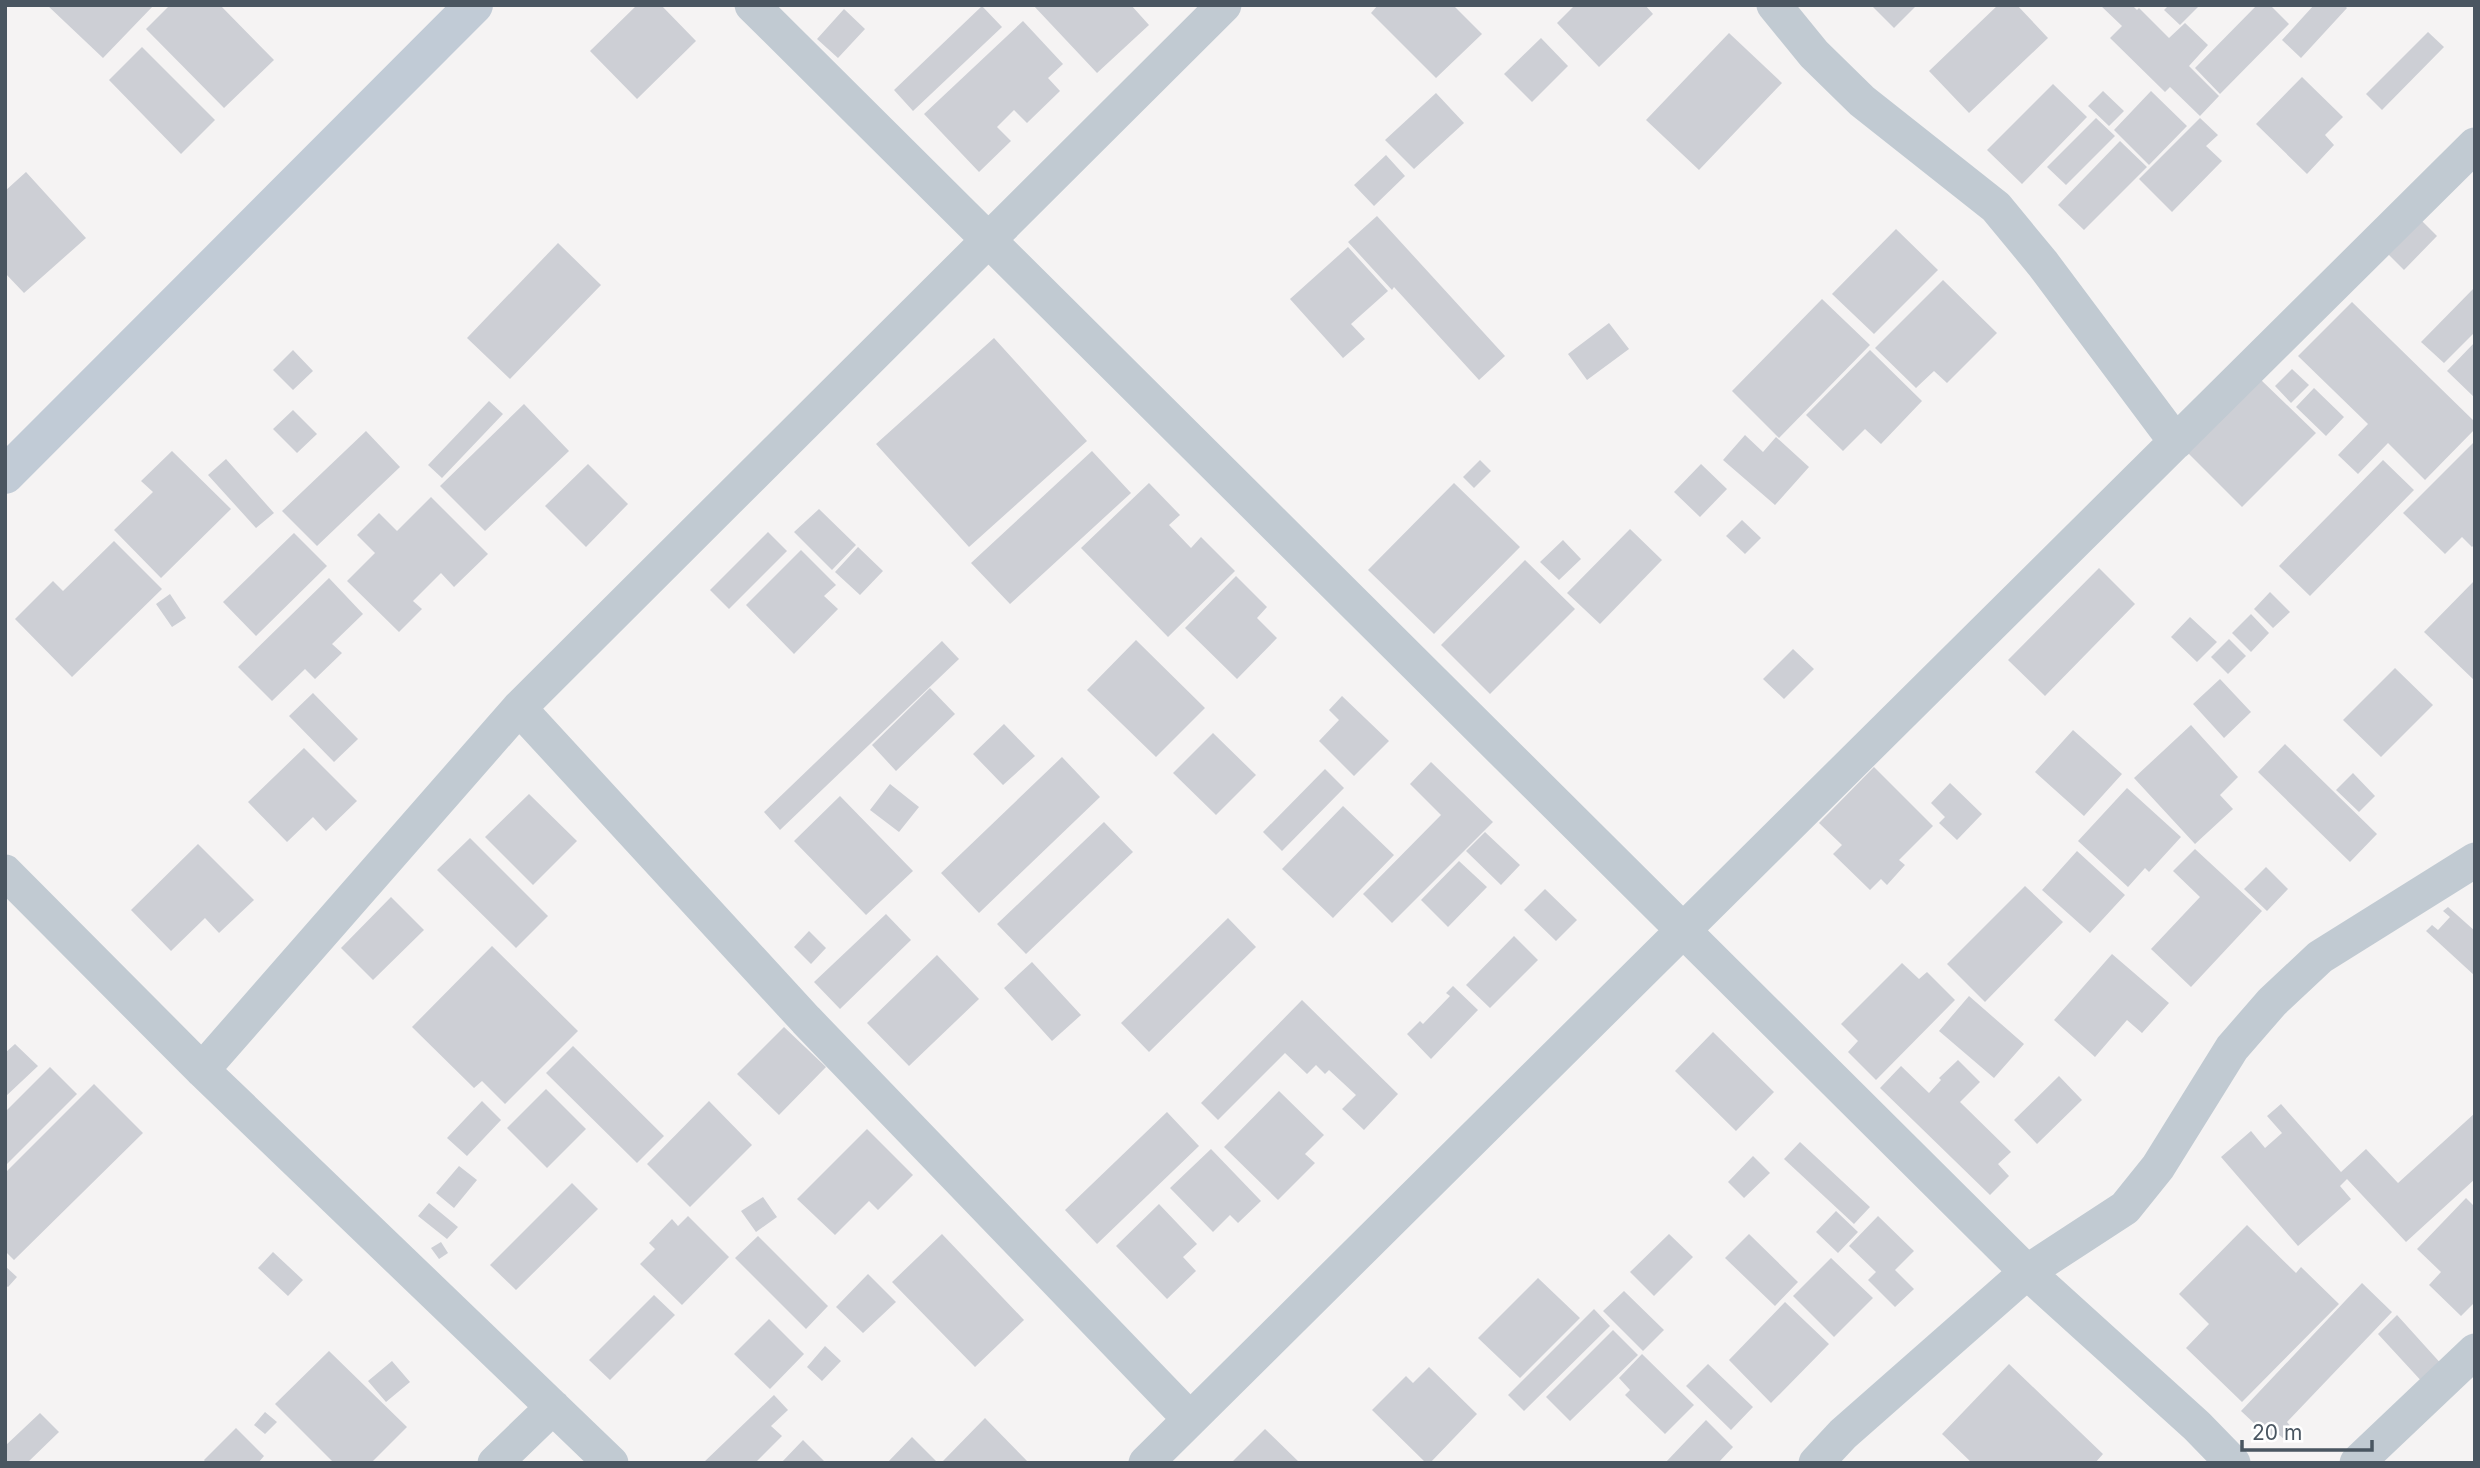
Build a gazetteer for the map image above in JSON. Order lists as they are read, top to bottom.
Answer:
{
  "scale_bar": "20 m"
}
